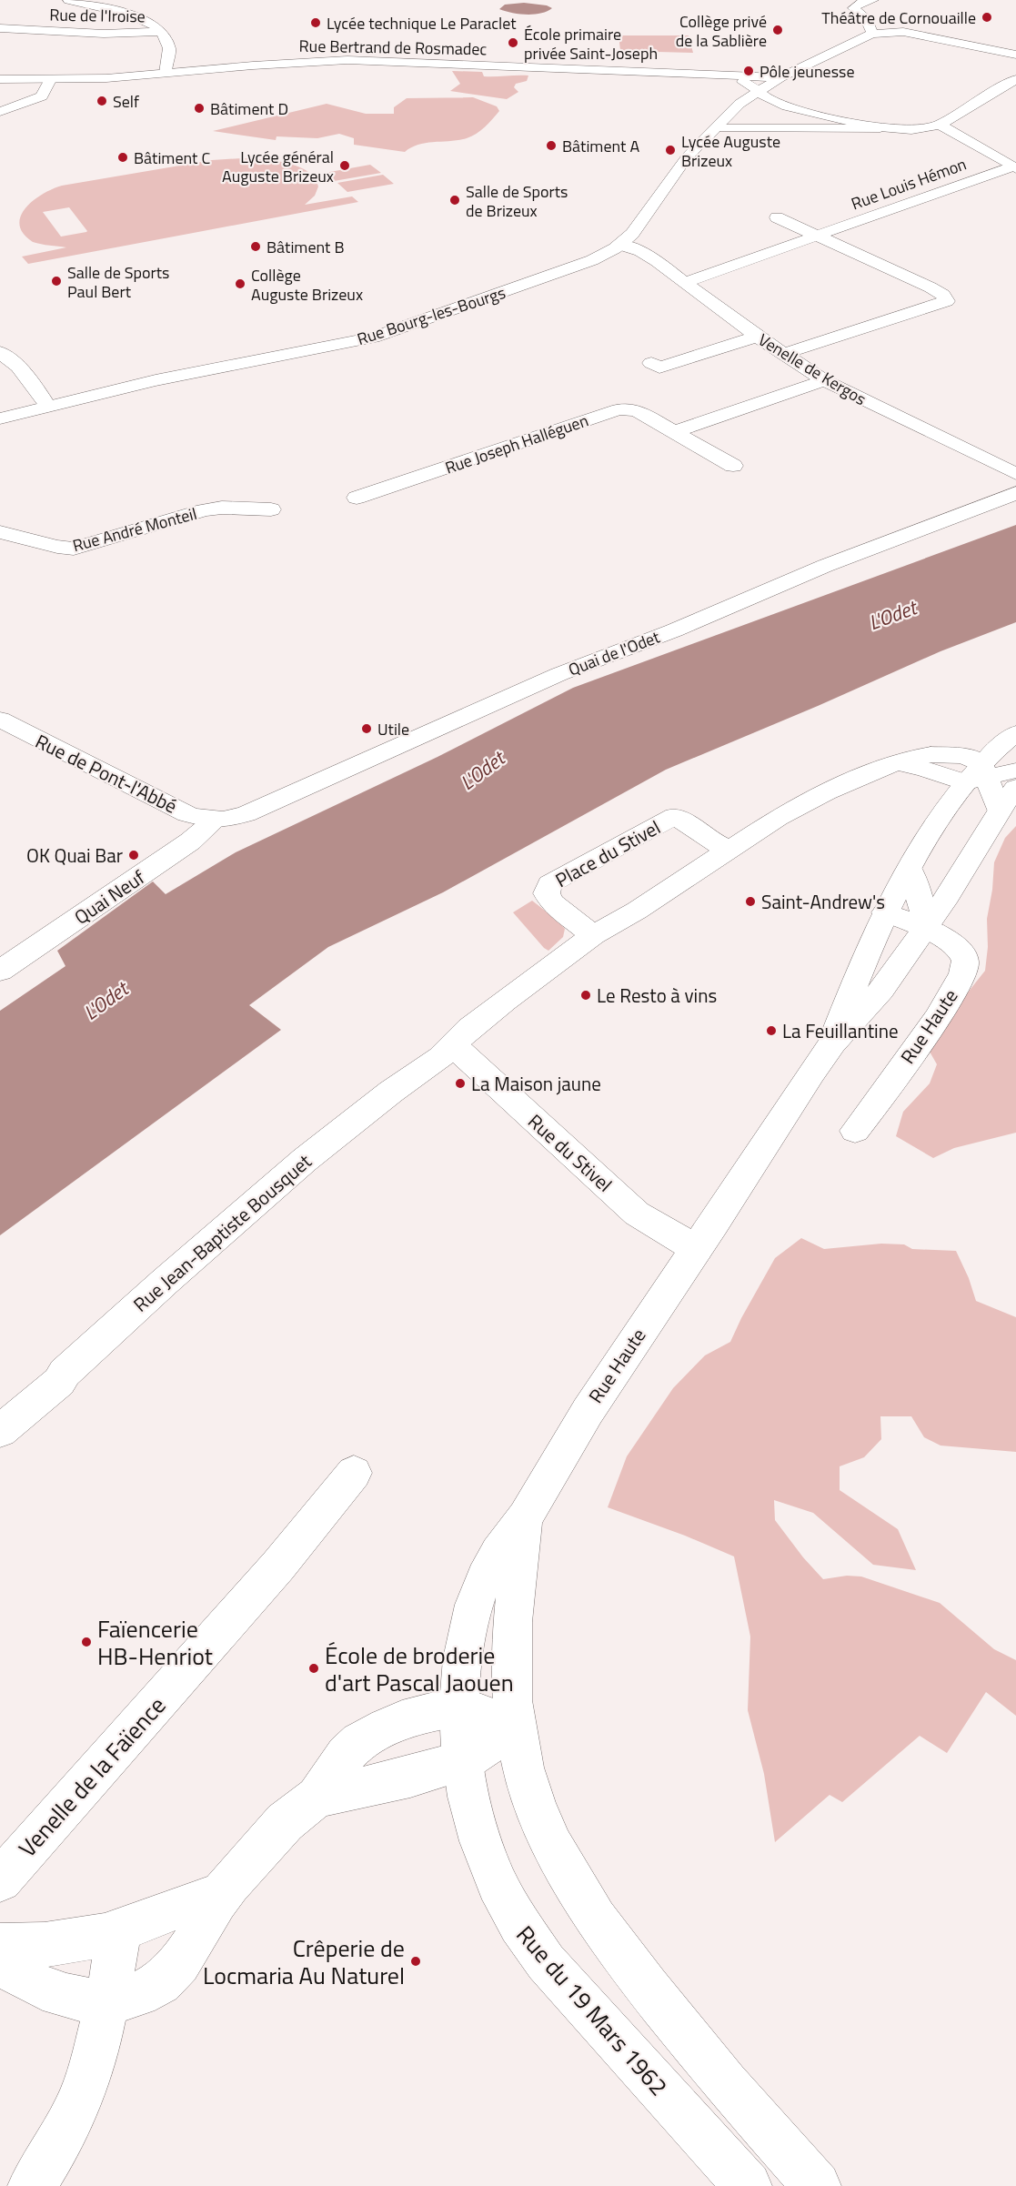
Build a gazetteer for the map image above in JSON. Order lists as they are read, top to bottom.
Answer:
{
  "streets": {
    "street": [
      "Rue de l'Iroise",
      "Rue Bertrand de Rosmadec",
      "Rue Louis Hémon",
      "Rue Bourg-les-Bourgs",
      "Venelle de Kergos",
      "Rue Joseph Halléguen",
      "Rue André Monteil",
      "Quai de l'Odet",
      "Rue de Pont-l'Abbé",
      "Place du Stivel",
      "Quai Neuf",
      "Rue Haute",
      "Rue du Stivel",
      "Rue Jean-Baptiste Bousquet",
      "Venelle de la Faïence",
      "Rue du 19 Mars 1962"
    ]
  },
  "crossings": [
    ["Rue Bertrand de Rosmadec", "Rue Bourg-les-Bourgs"],
    ["Rue Louis Hémon", "Venelle de Kergos"],
    ["Rue Bourg-les-Bourgs", "Venelle de Kergos"],
    ["Quai de l'Odet", "Rue de Pont-l'Abbé"],
    ["Quai de l'Odet", "Quai Neuf"],
    ["Rue de Pont-l'Abbé", "Quai Neuf"],
    ["Rue Haute", "Rue du Stivel"],
    ["Rue Haute", "Rue du 19 Mars 1962"],
    ["Rue du Stivel", "Rue Jean-Baptiste Bousquet"]
  ],
  "water": ["L'Odet"],
  "places": [
    "Théâtre de Cornouaille",
    "Lycée technique Le Paraclet",
    "Collège privé de la Sablière",
    "École primaire privée Saint-Joseph",
    "Pôle jeunesse",
    "Self",
    "Bâtiment D",
    "Bâtiment A",
    "Lycée Auguste Brizeux",
    "Bâtiment C",
    "Lycée général Auguste Brizeux",
    "Salle de Sports de Brizeux",
    "Bâtiment B",
    "Salle de Sports Paul Bert",
    "Collège Auguste Brizeux",
    "Utile",
    "OK Quai Bar",
    "Saint-Andrew's",
    "Le Resto à vins",
    "La Feuillantine",
    "La Maison jaune",
    "Faïencerie HB-Henriot",
    "École de broderie d'art Pascal Jaouen",
    "Crêperie de Locmaria Au Naturel"
  ]
}
